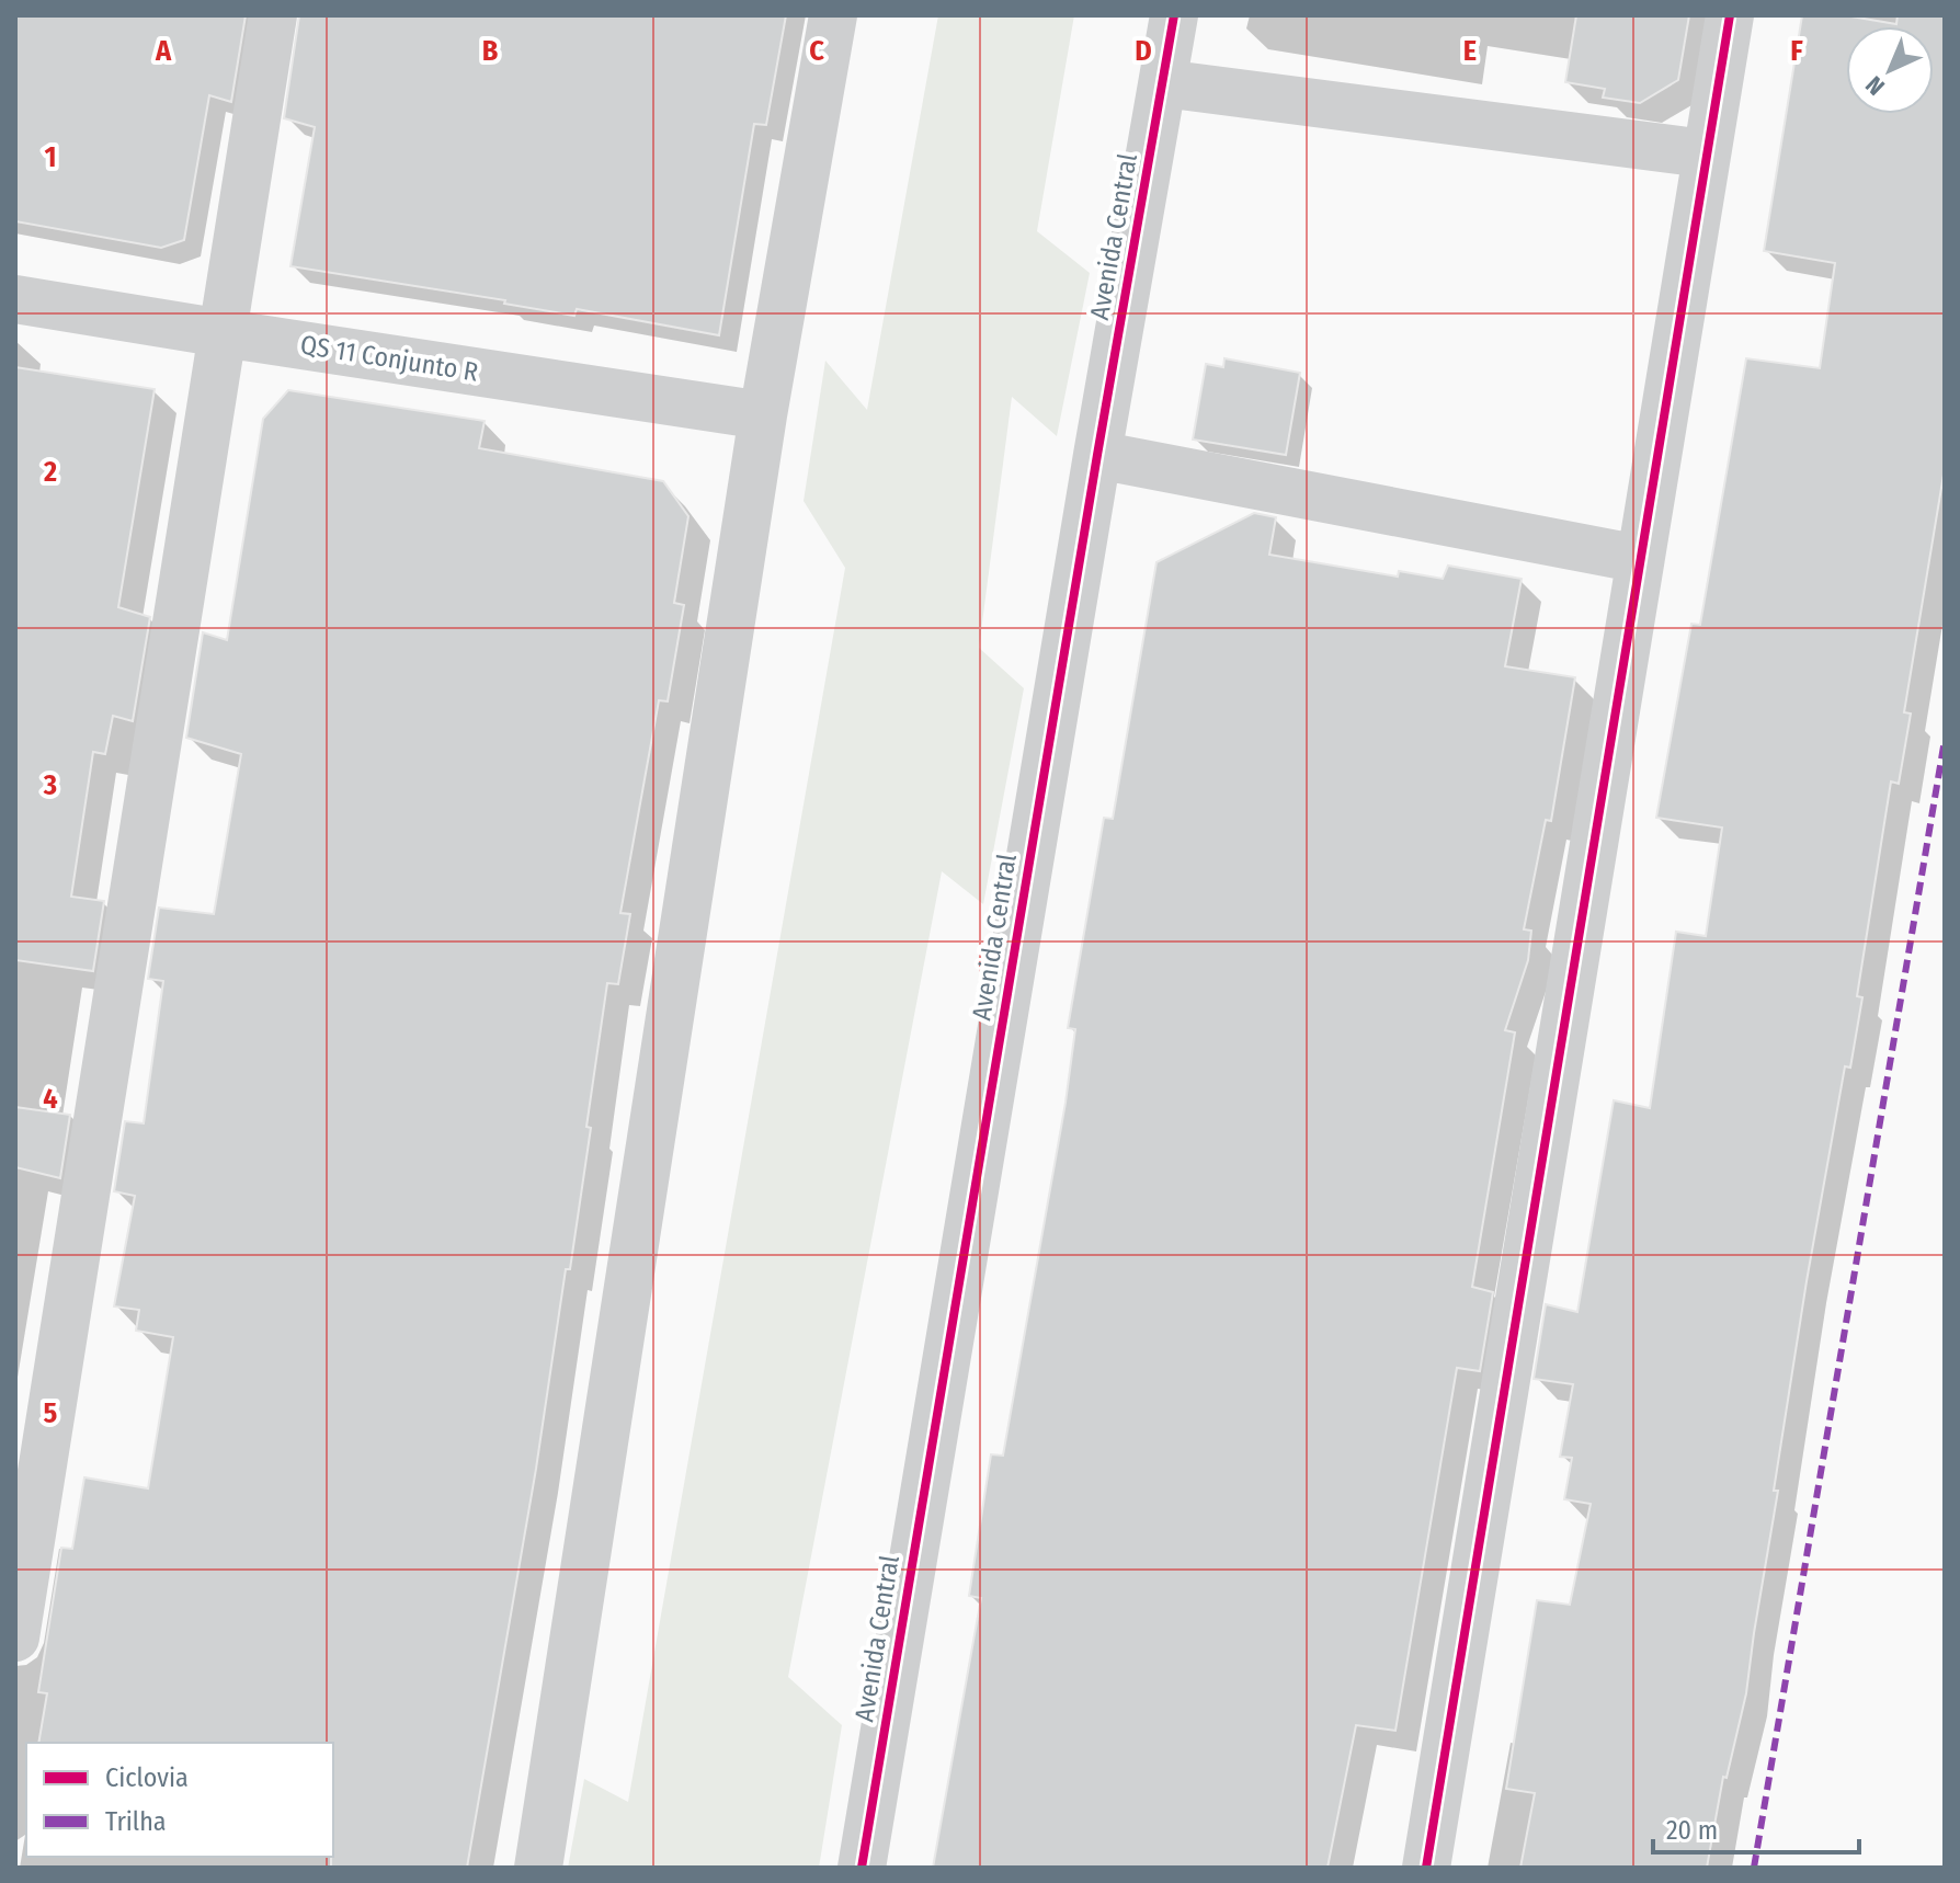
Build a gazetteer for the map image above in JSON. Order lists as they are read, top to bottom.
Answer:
{
  "streets": {
    "street": ["Avenida Central", "QS 11 Conjunto R"]
  },
  "legend": ["Ciclovia", "Trilha"],
  "scale_bar": "20 m",
  "north": "bottom left",
  "grid": {
    "columns": [
      "A",
      "B",
      "C",
      "D",
      "E",
      "F"
    ],
    "rows": [
      "1",
      "2",
      "3",
      "4",
      "5"
    ]
  }
}
